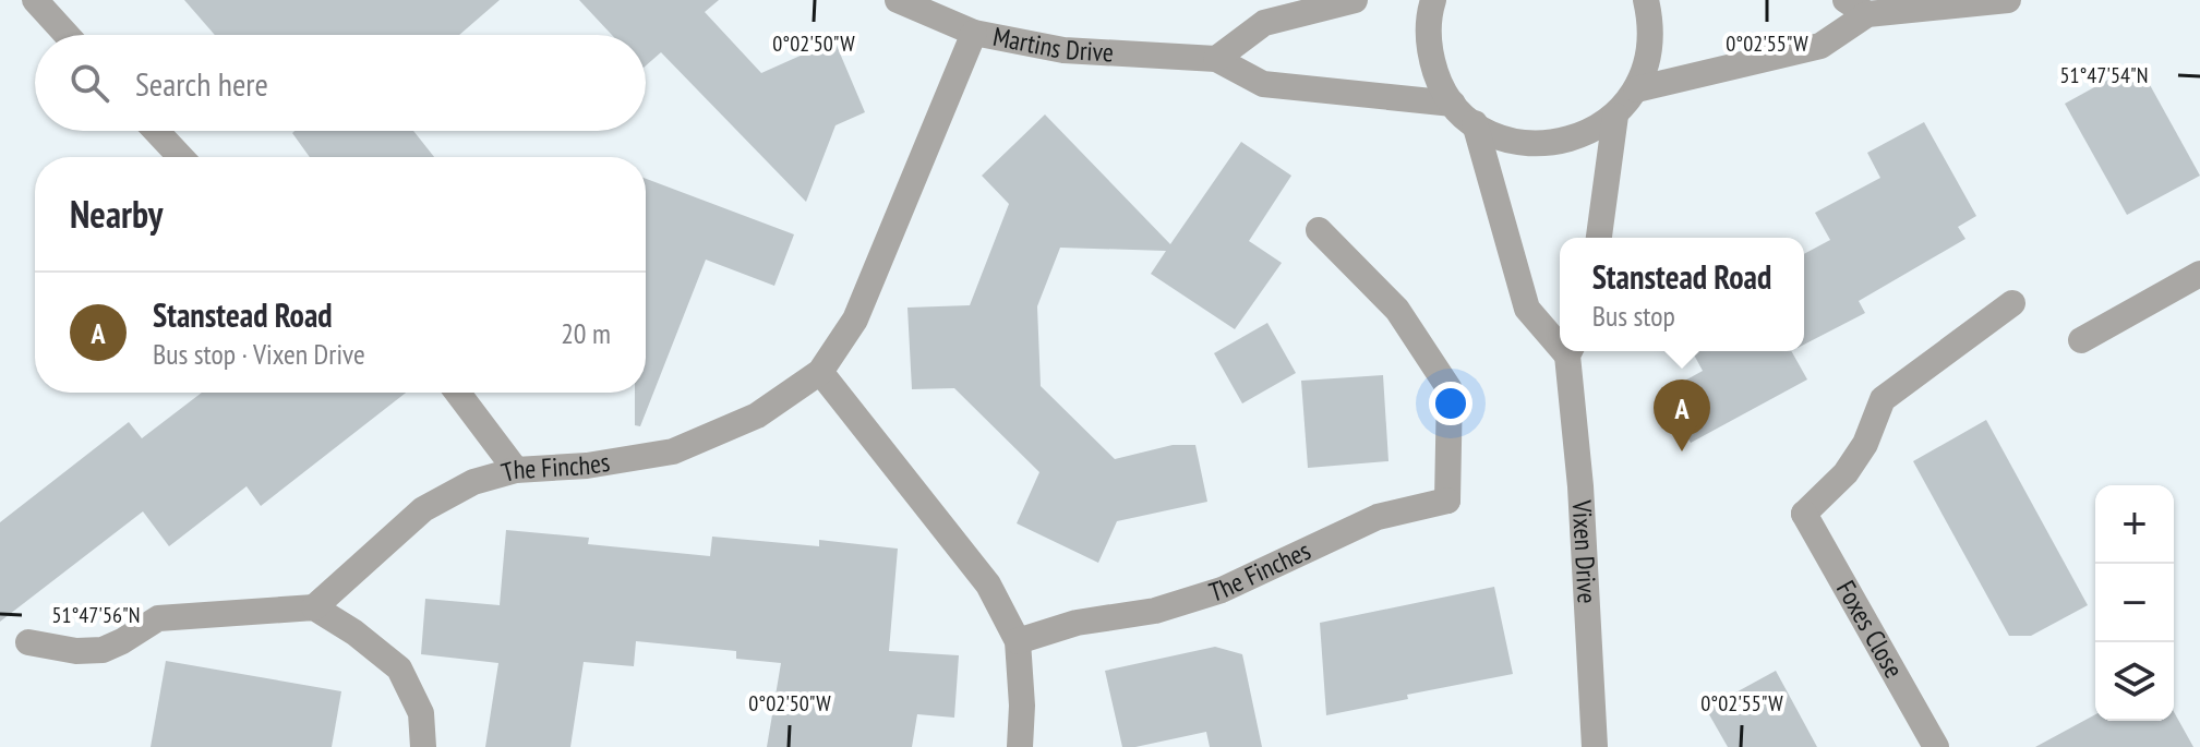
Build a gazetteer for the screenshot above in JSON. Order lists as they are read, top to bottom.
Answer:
{
  "streets": {
    "street": [
      "Martins Drive",
      "The Finches",
      "Vixen Drive",
      "Foxes Close"
    ]
  },
  "crossings": [
    ["Martins Drive", "The Finches"]
  ],
  "page": {
    "search": "Search here",
    "heading": "Nearby",
    "popup": ["Stanstead Road", "Bus stop"],
    "list": [
      {
        "mark": "A",
        "name": "Stanstead Road",
        "note": "Bus stop · Vixen Drive",
        "value": "20 m"
      }
    ],
    "pins": "A",
    "map_buttons": ["+", "−"]
  },
  "coordinates": [
    "0°02'50\"W",
    "0°02'55\"W",
    "51°47'54\"N",
    "51°47'56\"N"
  ]
}
